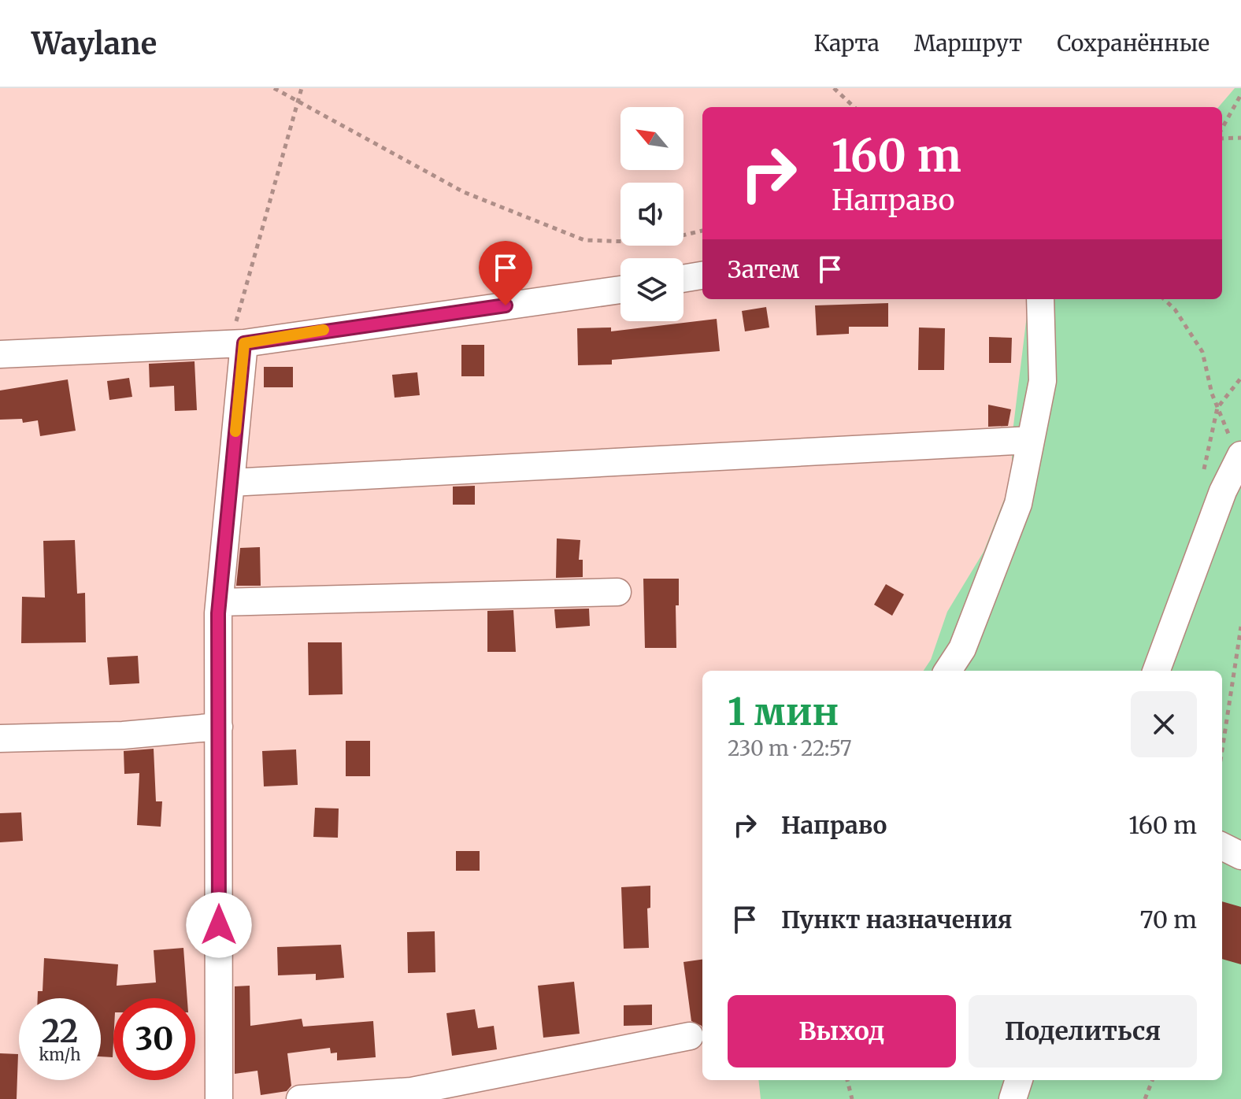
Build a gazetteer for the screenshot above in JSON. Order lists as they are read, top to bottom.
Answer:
{
  "north": "top left",
  "page": {
    "header": "Waylane",
    "nav": ["Карта", "Маршрут", "Сохранённые"],
    "turn": ["160 m", "Направо"],
    "then": "Затем",
    "heading": ["1 мин", "230 m · 22:57"],
    "list": [
      {
        "name": "Направо",
        "value": "160 m"
      },
      {
        "name": "Пункт назначения",
        "value": "70 m"
      }
    ],
    "buttons": ["Выход", "Поделиться"],
    "speed": "22 km/h",
    "limit": "30"
  }
}
